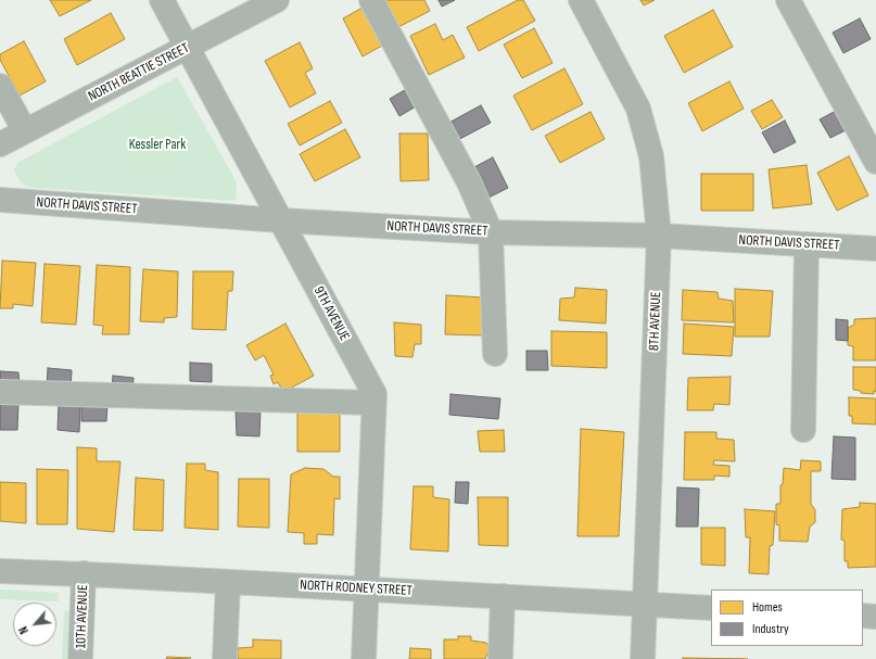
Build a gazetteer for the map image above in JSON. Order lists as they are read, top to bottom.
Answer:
{
  "streets": {
    "street": [
      "NORTH BEATTIE STREET",
      "NORTH DAVIS STREET",
      "9TH AVENUE",
      "8TH AVENUE",
      "NORTH RODNEY STREET",
      "10TH AVENUE"
    ]
  },
  "crossings": [
    ["NORTH BEATTIE STREET", "9TH AVENUE"],
    ["NORTH DAVIS STREET", "9TH AVENUE"],
    ["NORTH DAVIS STREET", "8TH AVENUE"],
    ["9TH AVENUE", "NORTH RODNEY STREET"],
    ["8TH AVENUE", "NORTH RODNEY STREET"],
    ["NORTH RODNEY STREET", "10TH AVENUE"]
  ],
  "parks": ["Kessler Park"],
  "legend": ["Homes", "Industry"],
  "north": "bottom left"
}
